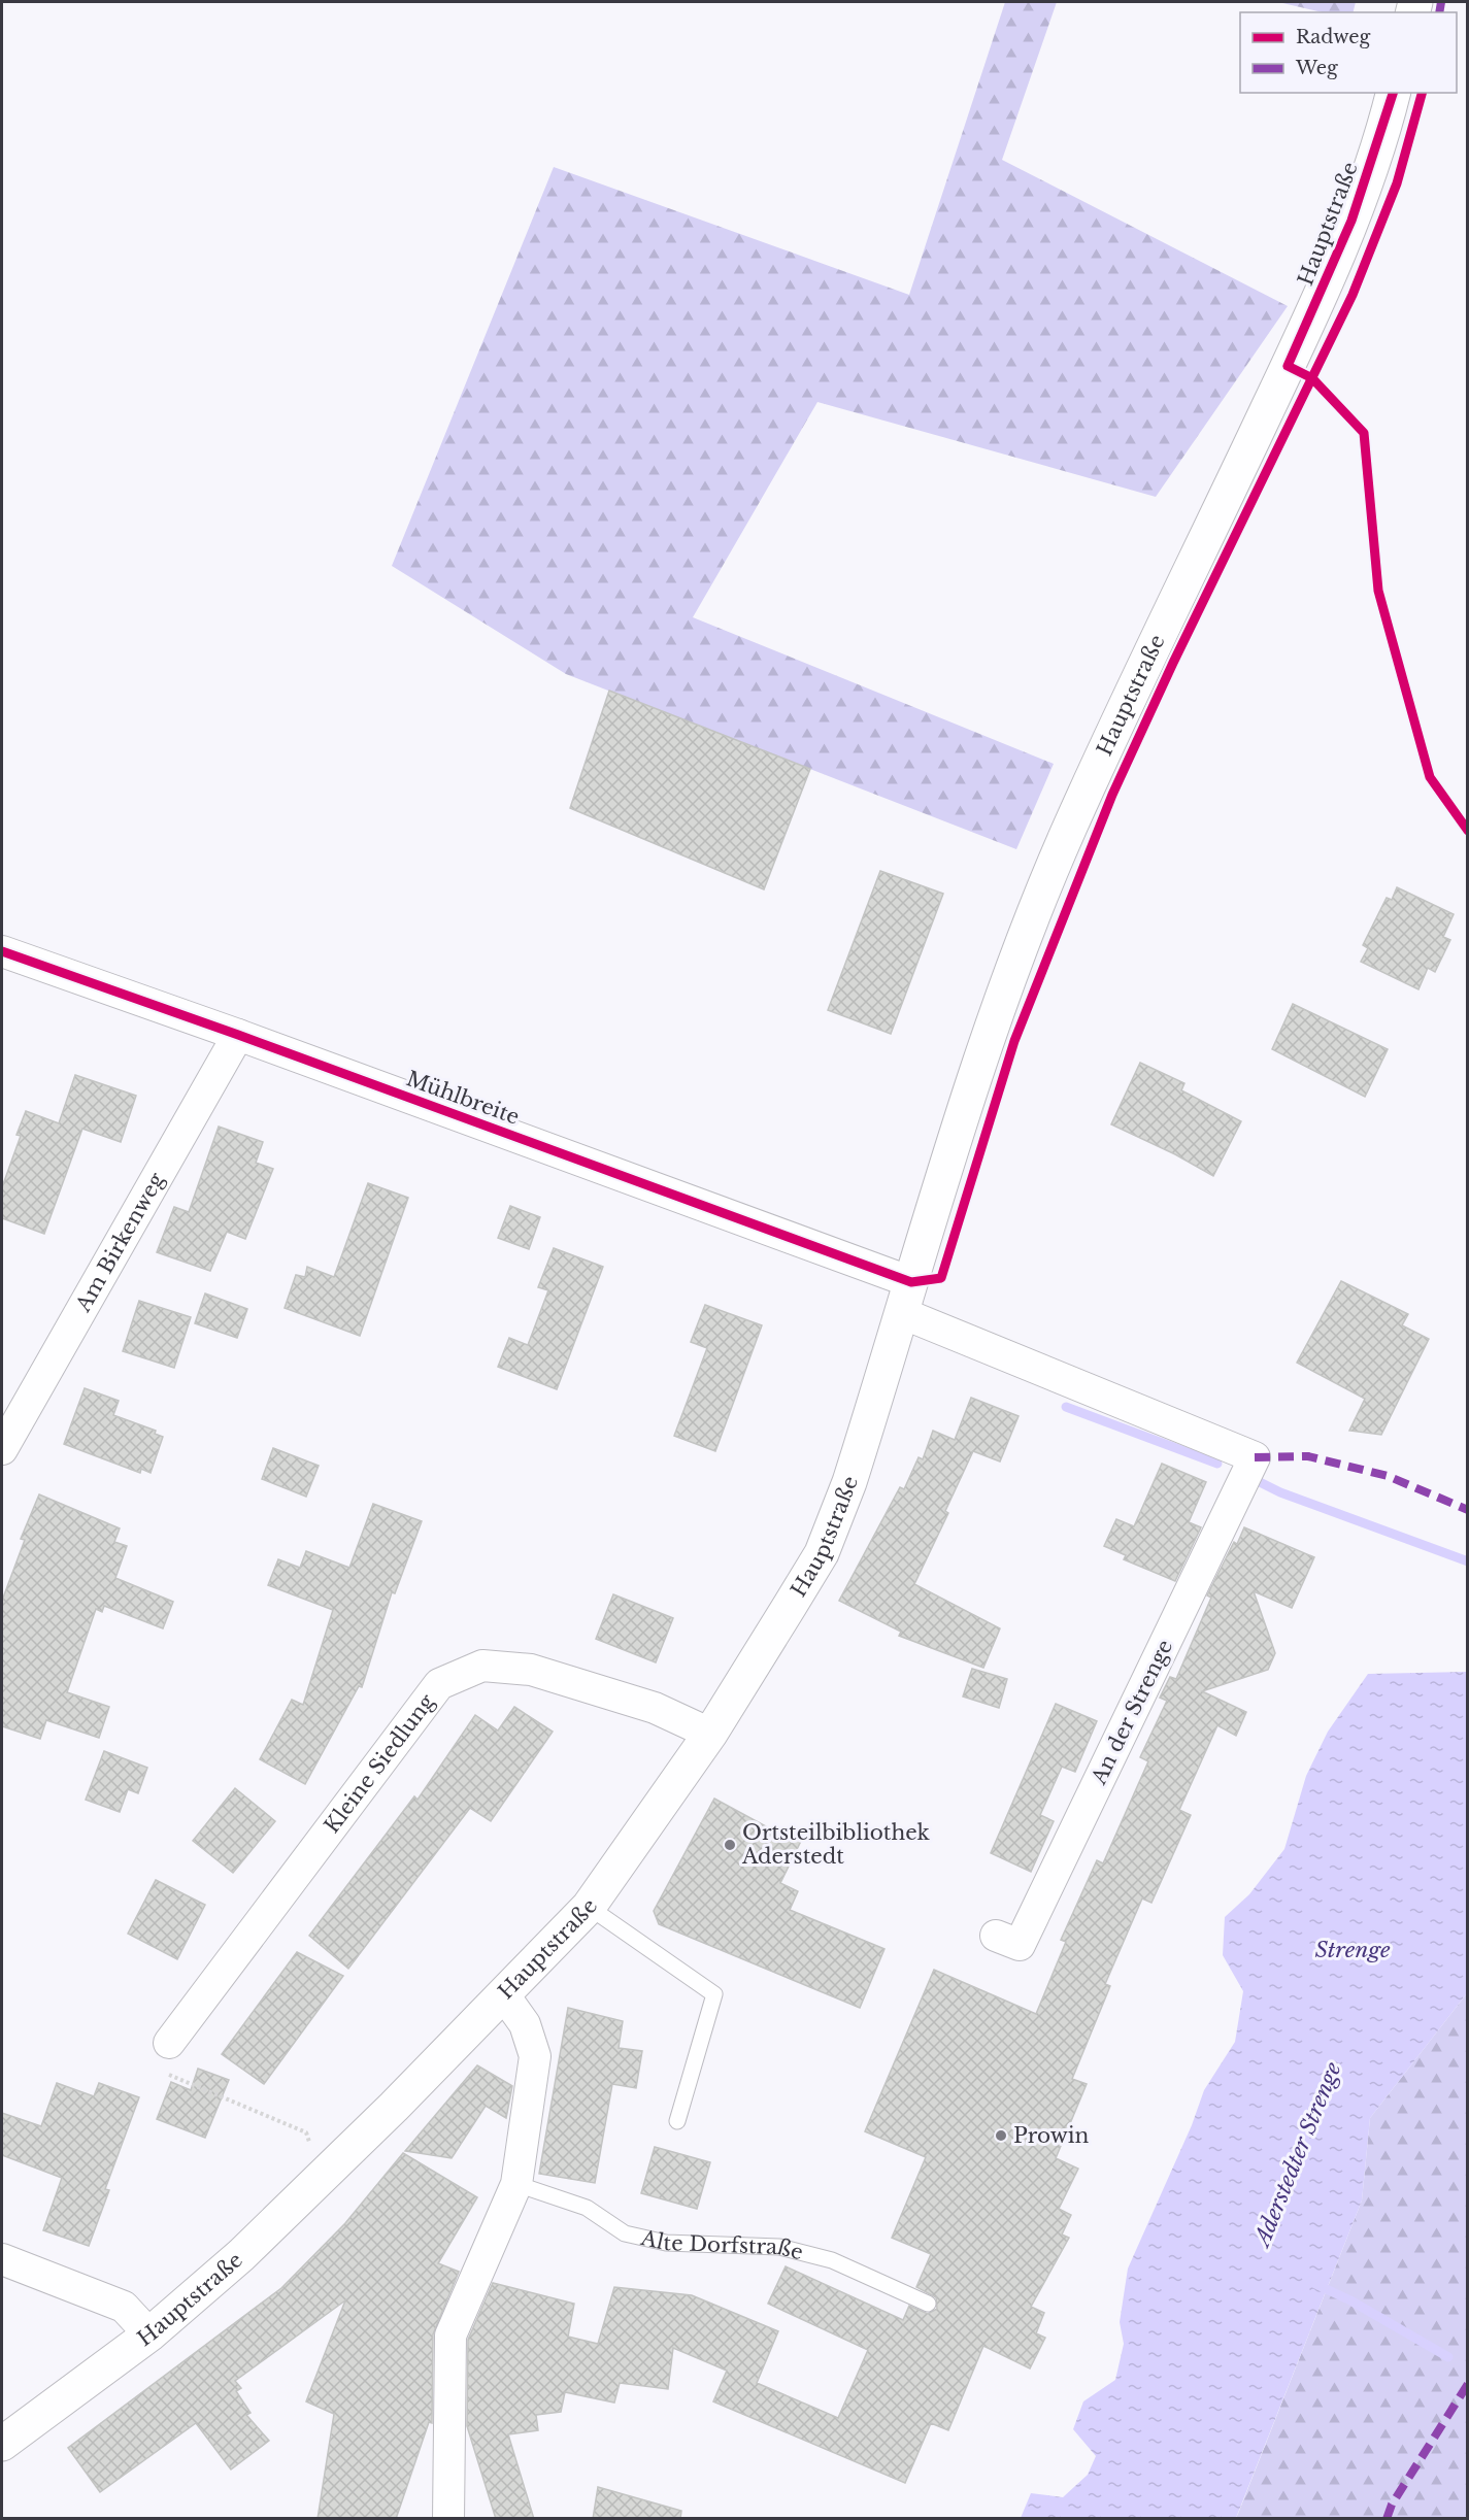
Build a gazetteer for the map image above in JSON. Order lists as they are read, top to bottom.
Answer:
{
  "streets": {
    "main road": ["Hauptstraße"],
    "street": [
      "Mühlbreite",
      "Am Birkenweg",
      "An der Strenge",
      "Kleine Siedlung"
    ],
    "lane": ["Alte Dorfstraße"]
  },
  "crossings": [
    ["Hauptstraße", "Mühlbreite"],
    ["Hauptstraße", "An der Strenge"],
    ["Hauptstraße", "Kleine Siedlung"],
    ["Mühlbreite", "Am Birkenweg"],
    ["Mühlbreite", "An der Strenge"]
  ],
  "water": ["Strenge", "Aderstedter Strenge"],
  "places": ["Ortsteilbibliothek Aderstedt", "Prowin"],
  "legend": ["Radweg", "Weg"]
}
